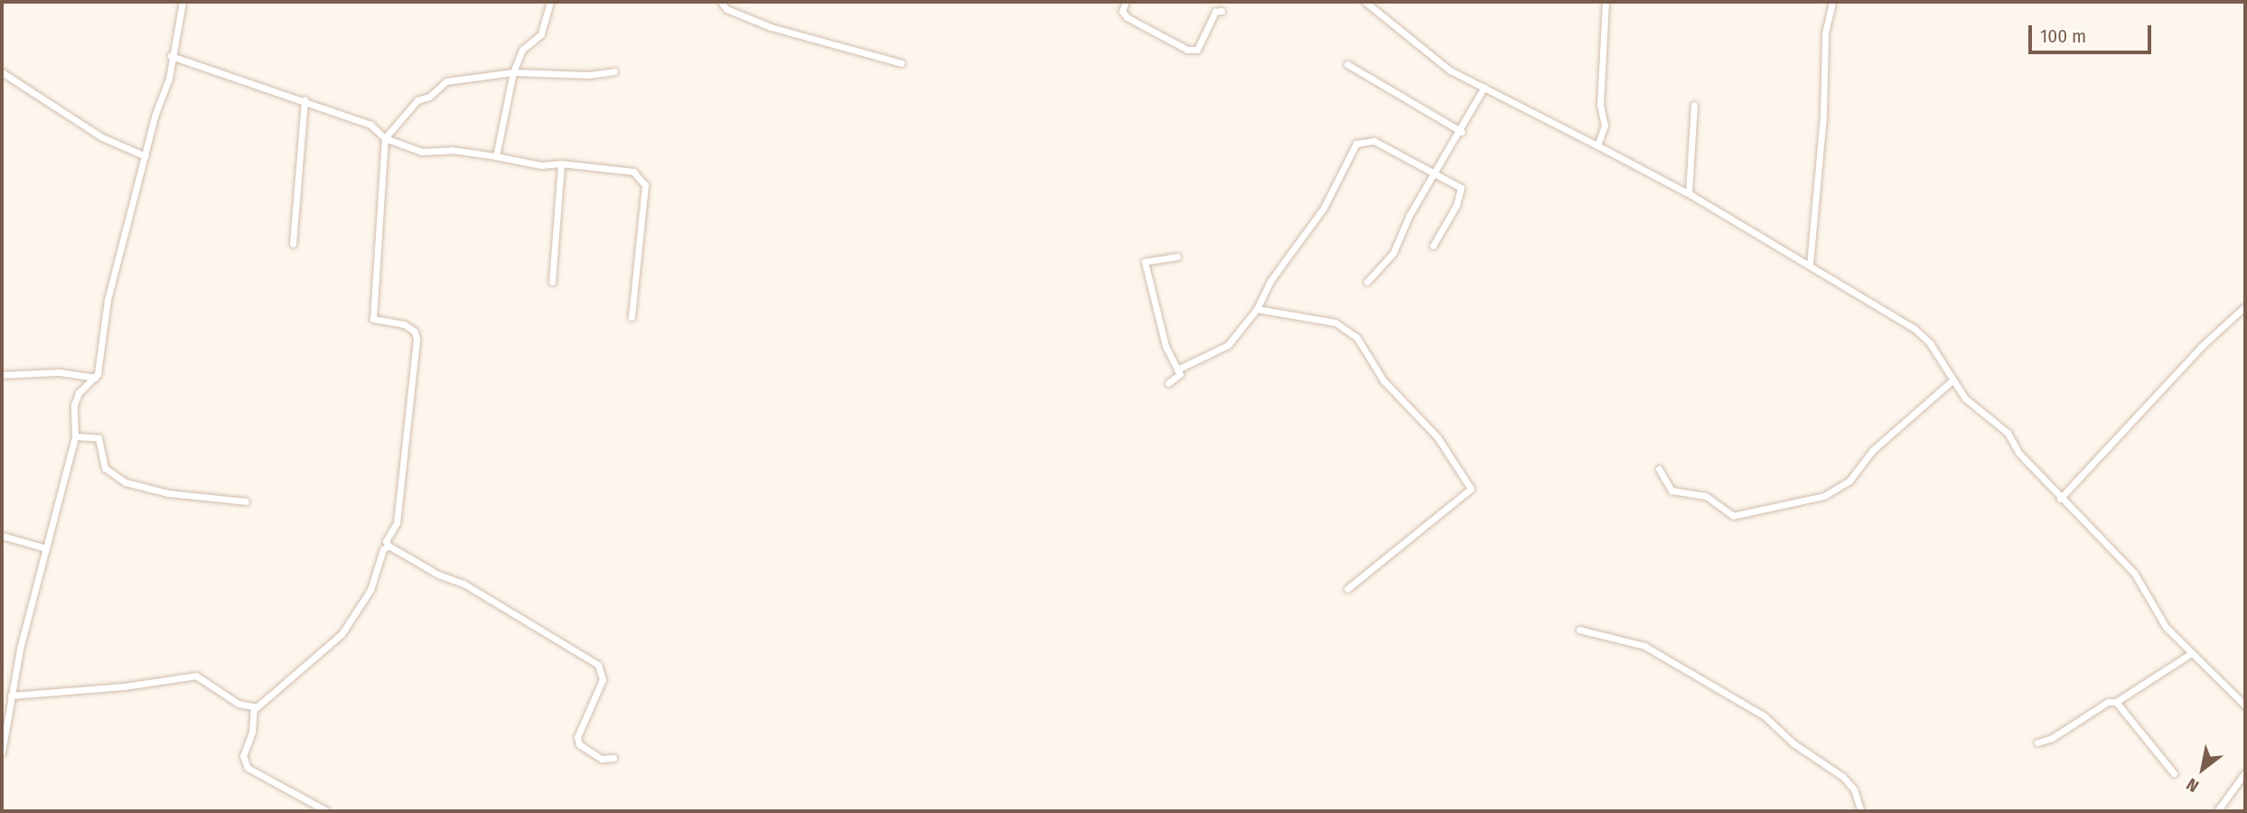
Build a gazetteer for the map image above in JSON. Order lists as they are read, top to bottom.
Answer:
{
  "scale_bar": "100 m",
  "north": "bottom left"
}
